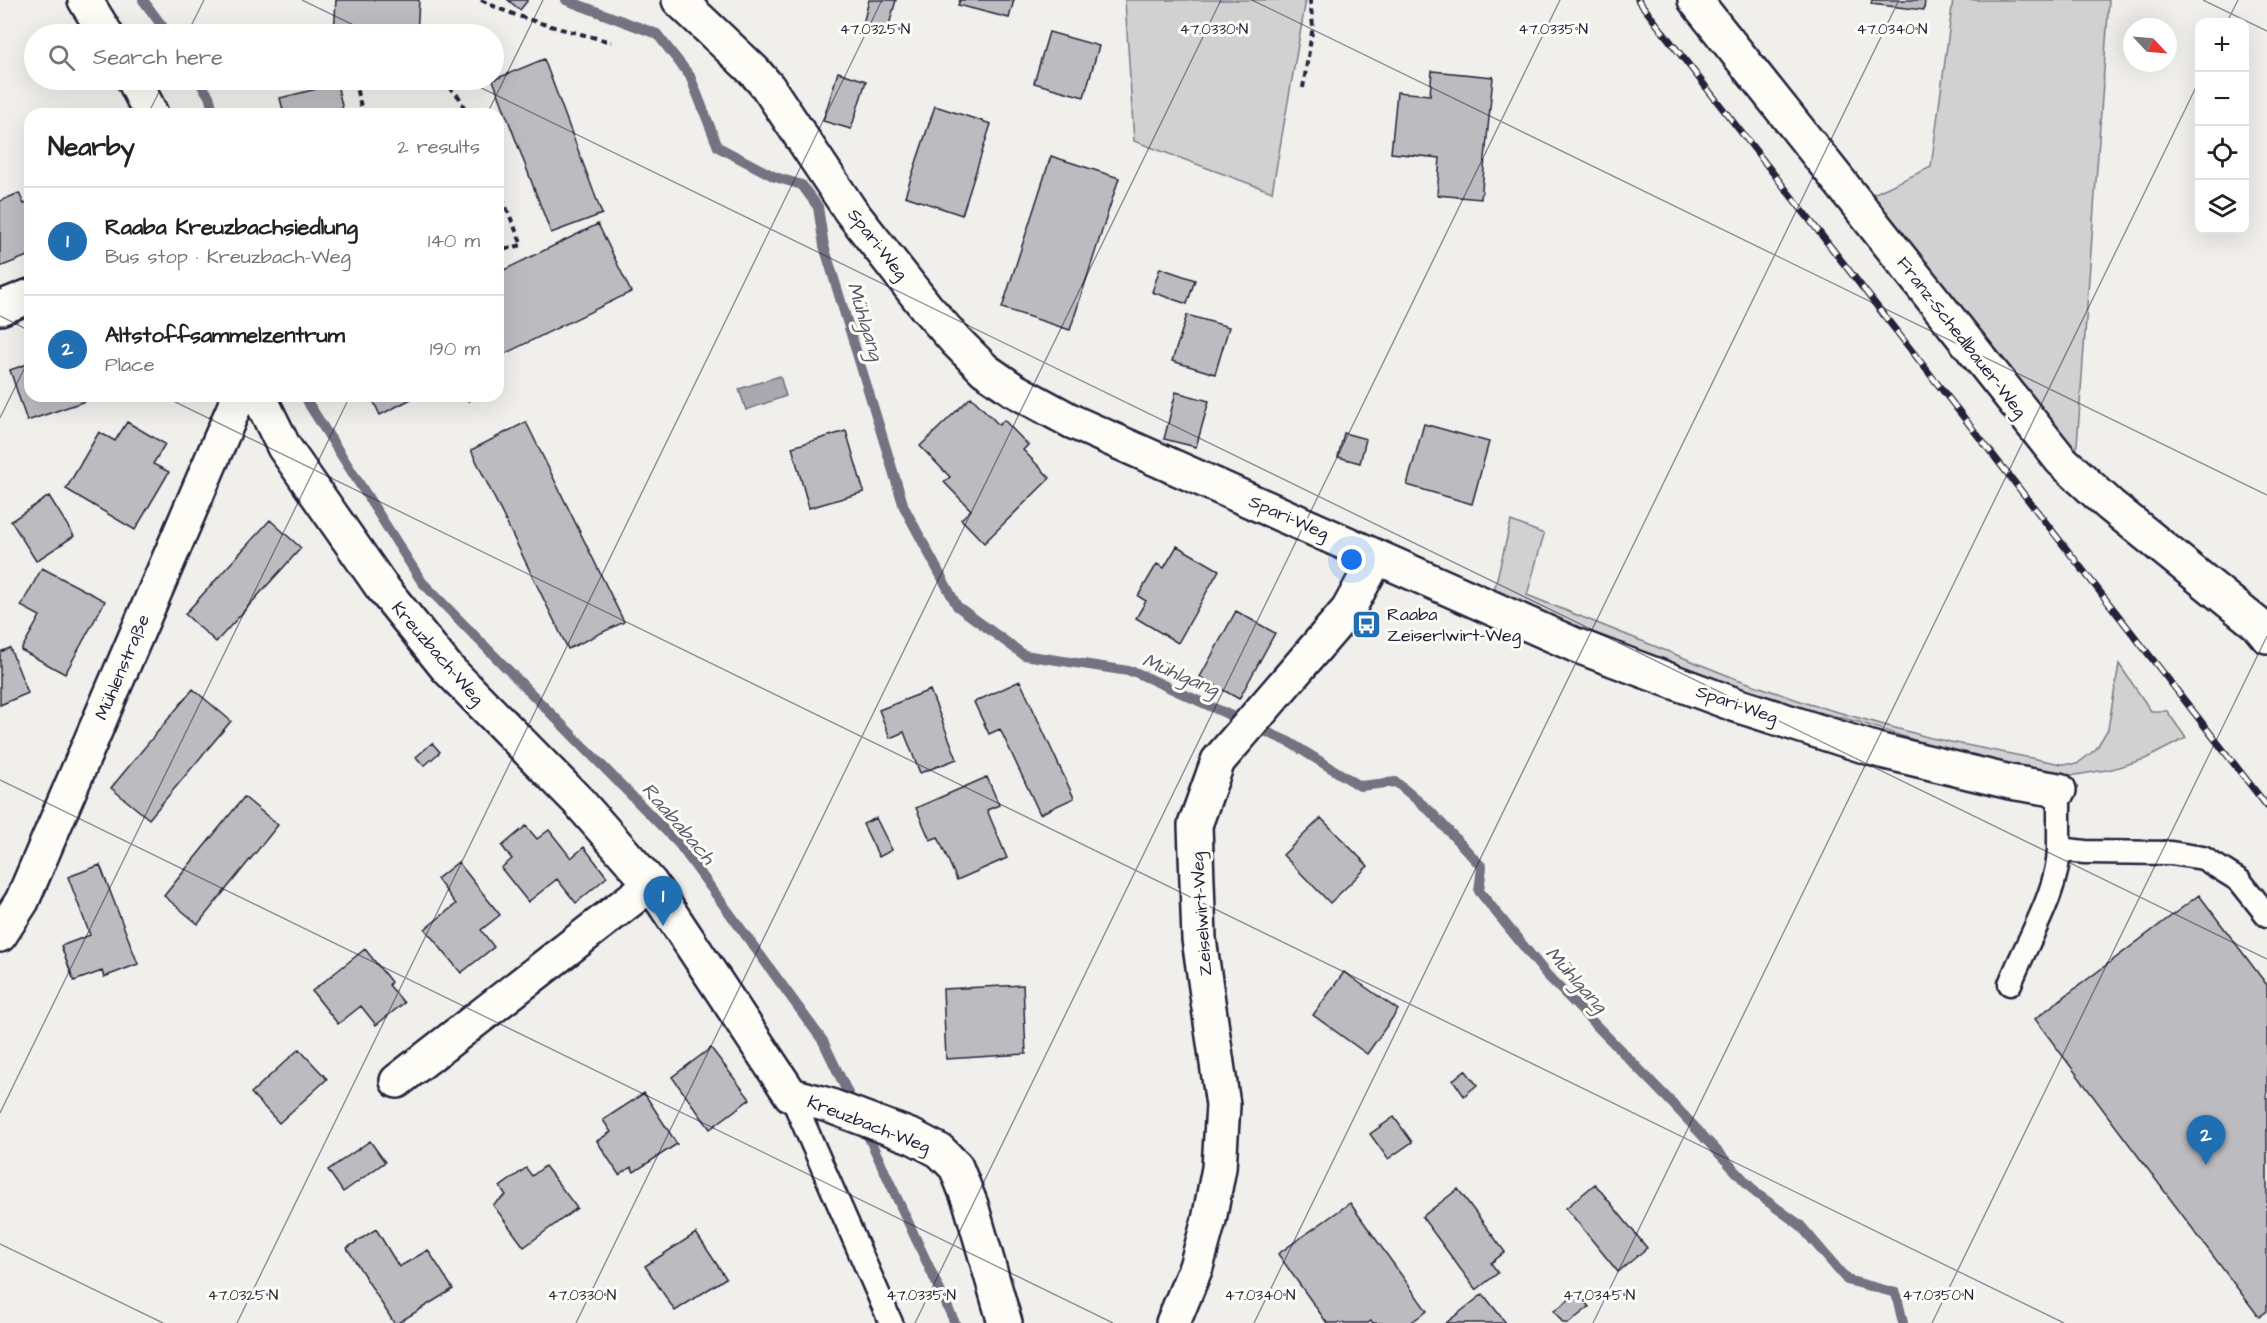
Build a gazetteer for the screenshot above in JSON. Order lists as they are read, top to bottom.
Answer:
{
  "streets": {
    "street": [
      "Spari-Weg",
      "Franz-Schedlbauer-Weg",
      "Kreuzbach-Weg",
      "Mühlenstraße",
      "Zeiselwirt-Weg"
    ]
  },
  "crossings": [
    ["Spari-Weg", "Zeiselwirt-Weg"]
  ],
  "water": ["Mühlgang", "Raababach"],
  "places": {
    "bus stop": ["Raaba Zeiserlwirt-Weg"]
  },
  "north": "bottom right",
  "page": {
    "map_buttons": ["+", "−"],
    "search": "Search here",
    "heading": ["Nearby", "2 results"],
    "list": [
      {
        "mark": "1",
        "name": "Raaba Kreuzbachsiedlung",
        "note": "Bus stop · Kreuzbach-Weg",
        "value": "140 m"
      },
      {
        "mark": "2",
        "name": "Altstoffsammelzentrum",
        "note": "Place",
        "value": "190 m"
      }
    ],
    "pins": ["1", "2"]
  },
  "coordinates": [
    "47.0325°N",
    "47.0330°N",
    "47.0335°N",
    "47.0340°N",
    "47.0345°N",
    "47.0350°N"
  ]
}
